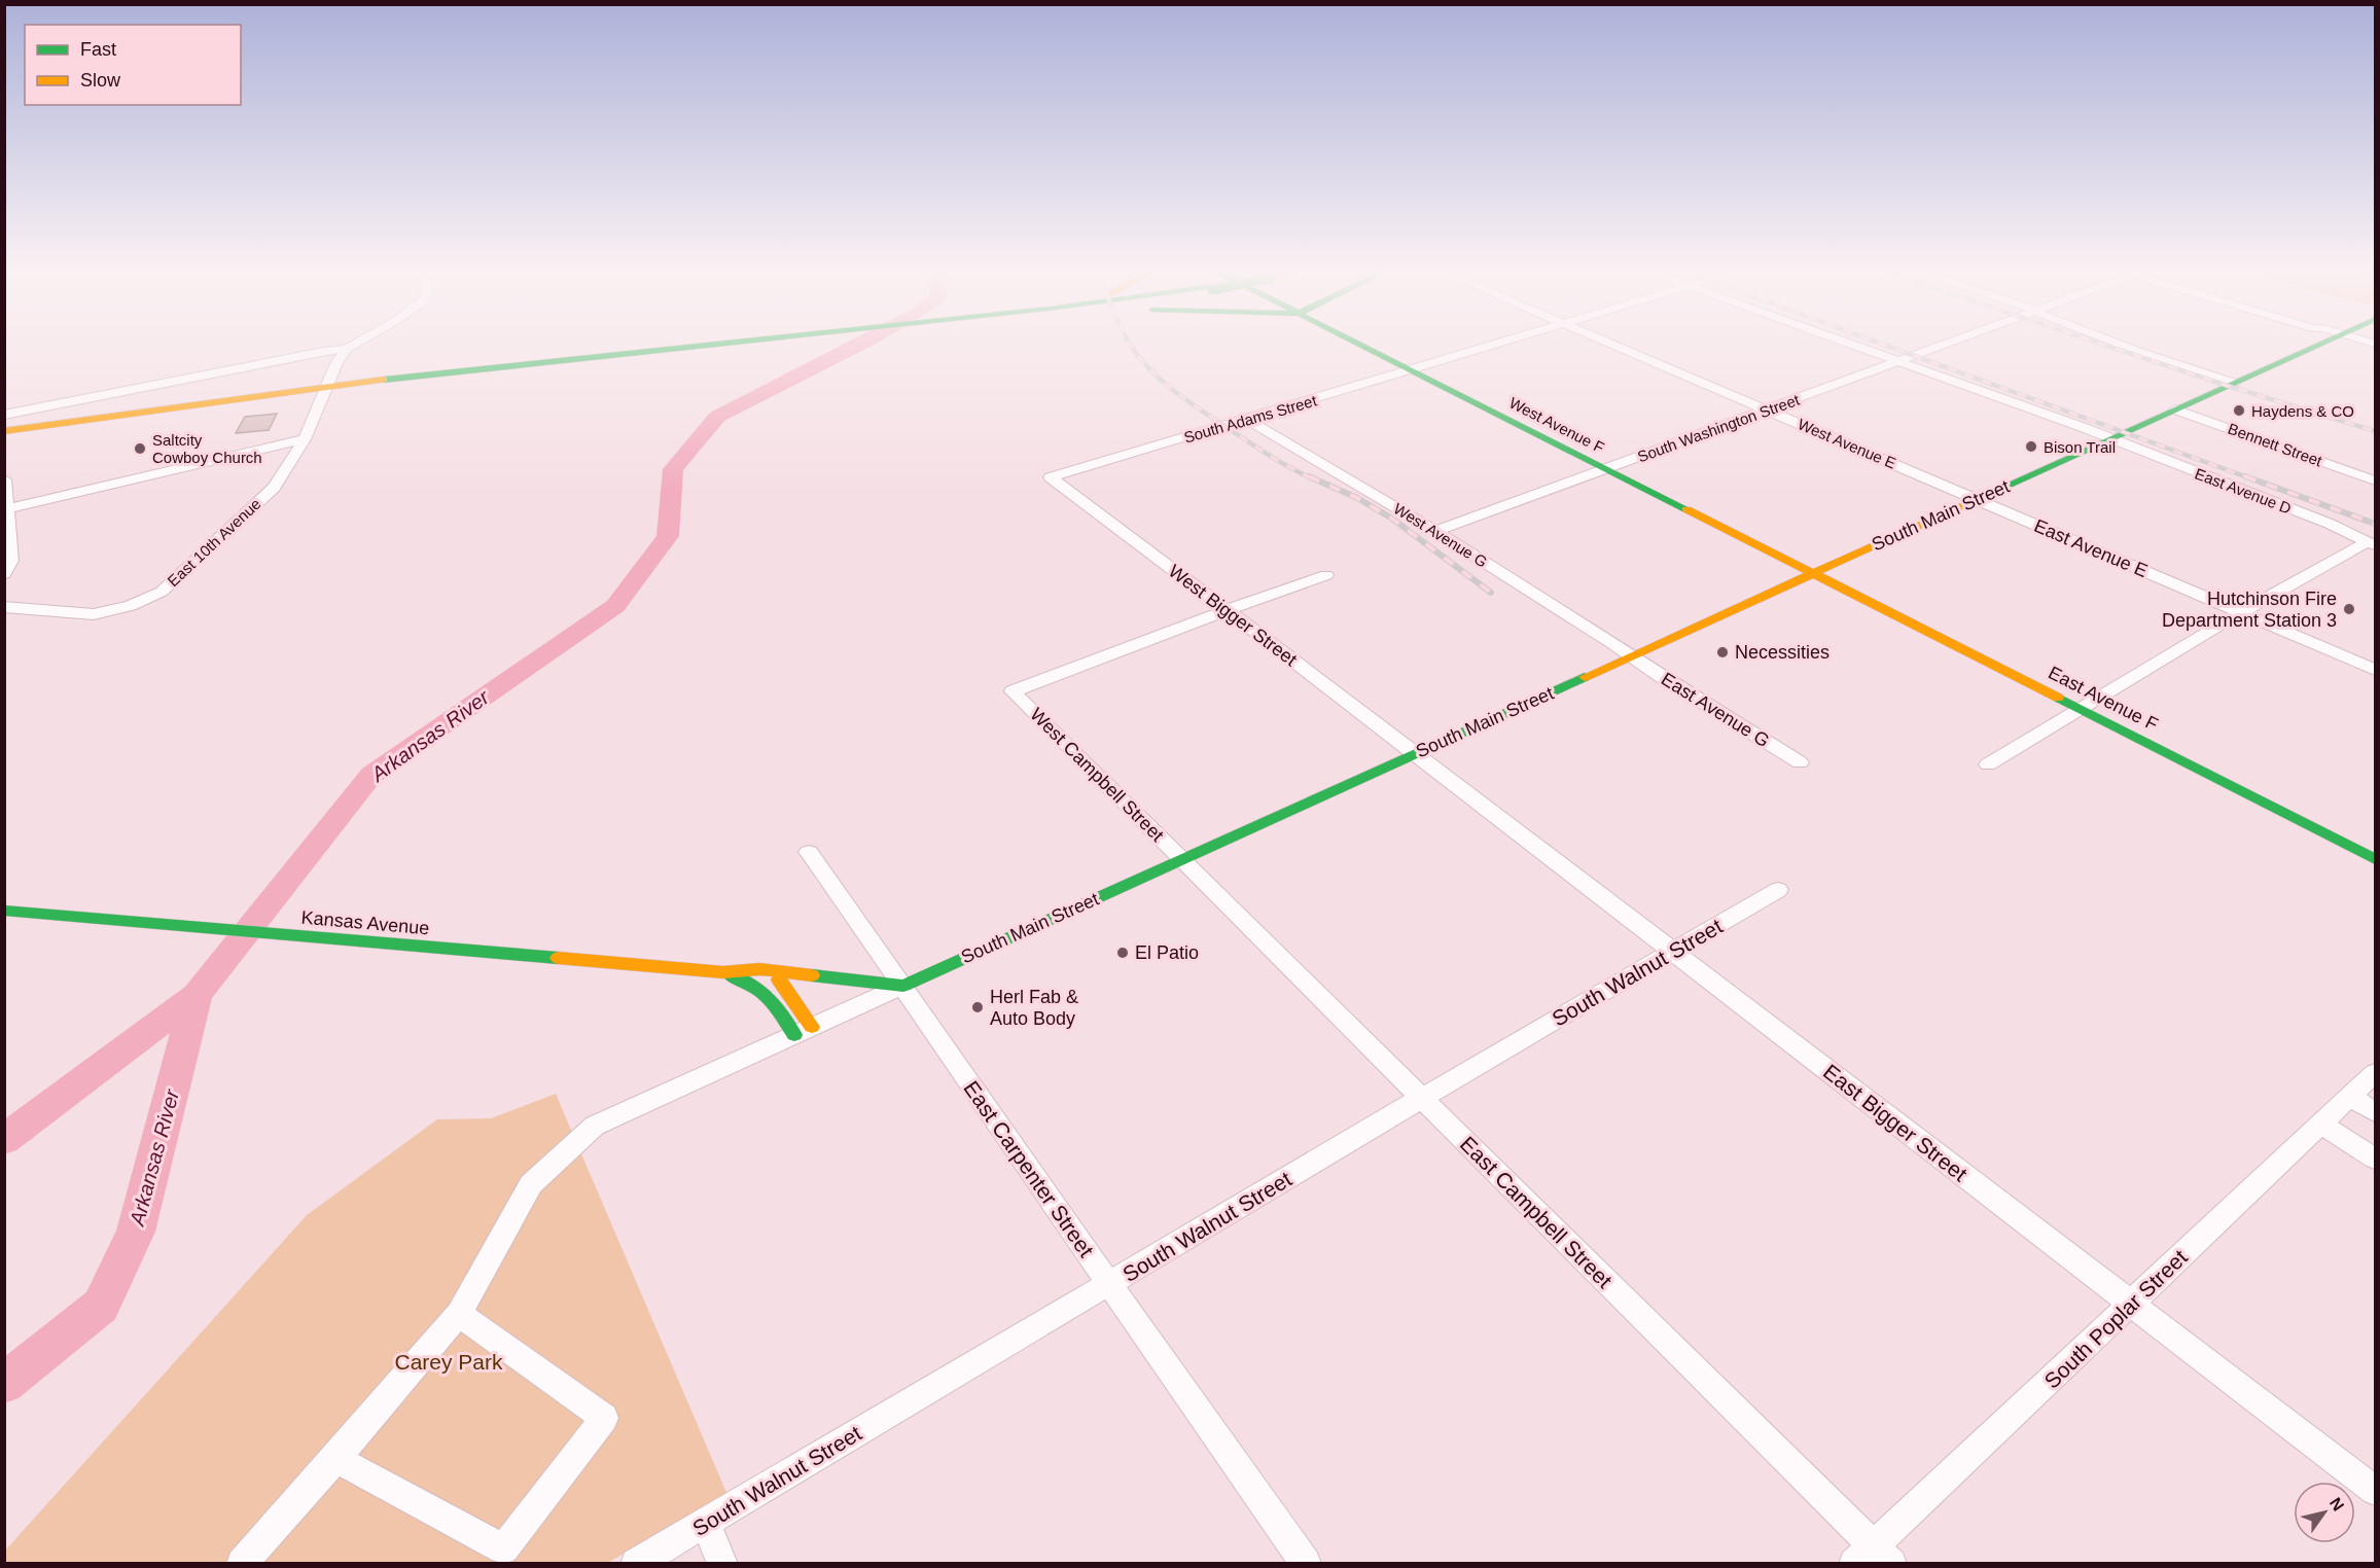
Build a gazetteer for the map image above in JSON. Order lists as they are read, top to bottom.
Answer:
{
  "streets": {
    "street": [
      "South Adams Street",
      "West Avenue F",
      "South Washington Street",
      "West Avenue E",
      "Bennett Street",
      "East Avenue D",
      "South Main Street",
      "West Avenue G",
      "East 10th Avenue",
      "East Avenue E",
      "West Bigger Street",
      "East Avenue F",
      "East Avenue G",
      "West Campbell Street",
      "Kansas Avenue",
      "South Walnut Street",
      "East Bigger Street",
      "East Carpenter Street",
      "East Campbell Street",
      "South Poplar Street"
    ]
  },
  "crossings": [
    ["South Adams Street", "West Avenue F"],
    ["South Adams Street", "West Avenue G"],
    ["South Adams Street", "West Bigger Street"],
    ["West Avenue F", "South Washington Street"],
    ["West Avenue F", "South Main Street"],
    ["West Avenue F", "East Avenue F"],
    ["South Washington Street", "West Avenue E"],
    ["South Washington Street", "East Avenue D"],
    ["South Washington Street", "West Avenue G"],
    ["West Avenue E", "South Main Street"],
    ["West Avenue E", "East Avenue E"],
    ["Bennett Street", "South Main Street"],
    ["East Avenue D", "South Main Street"],
    ["South Main Street", "West Avenue G"],
    ["South Main Street", "East Avenue E"],
    ["South Main Street", "West Bigger Street"],
    ["South Main Street", "East Avenue F"],
    ["South Main Street", "East Avenue G"],
    ["South Main Street", "West Campbell Street"],
    ["South Main Street", "East Bigger Street"],
    ["South Main Street", "East Carpenter Street"],
    ["South Main Street", "East Campbell Street"],
    ["West Avenue G", "East Avenue G"],
    ["West Bigger Street", "West Campbell Street"],
    ["West Bigger Street", "East Bigger Street"],
    ["West Campbell Street", "East Campbell Street"],
    ["South Walnut Street", "East Bigger Street"],
    ["South Walnut Street", "East Carpenter Street"],
    ["South Walnut Street", "East Campbell Street"],
    ["East Bigger Street", "South Poplar Street"],
    ["East Campbell Street", "South Poplar Street"]
  ],
  "water": ["Arkansas River"],
  "parks": ["Carey Park"],
  "places": [
    "Haydens & CO",
    "Bison Trail",
    "Saltcity Cowboy Church",
    "Hutchinson Fire Department Station 3",
    "Necessities",
    "El Patio",
    "Herl Fab & Auto Body"
  ],
  "legend": ["Fast", "Slow"],
  "north": "top right"
}
